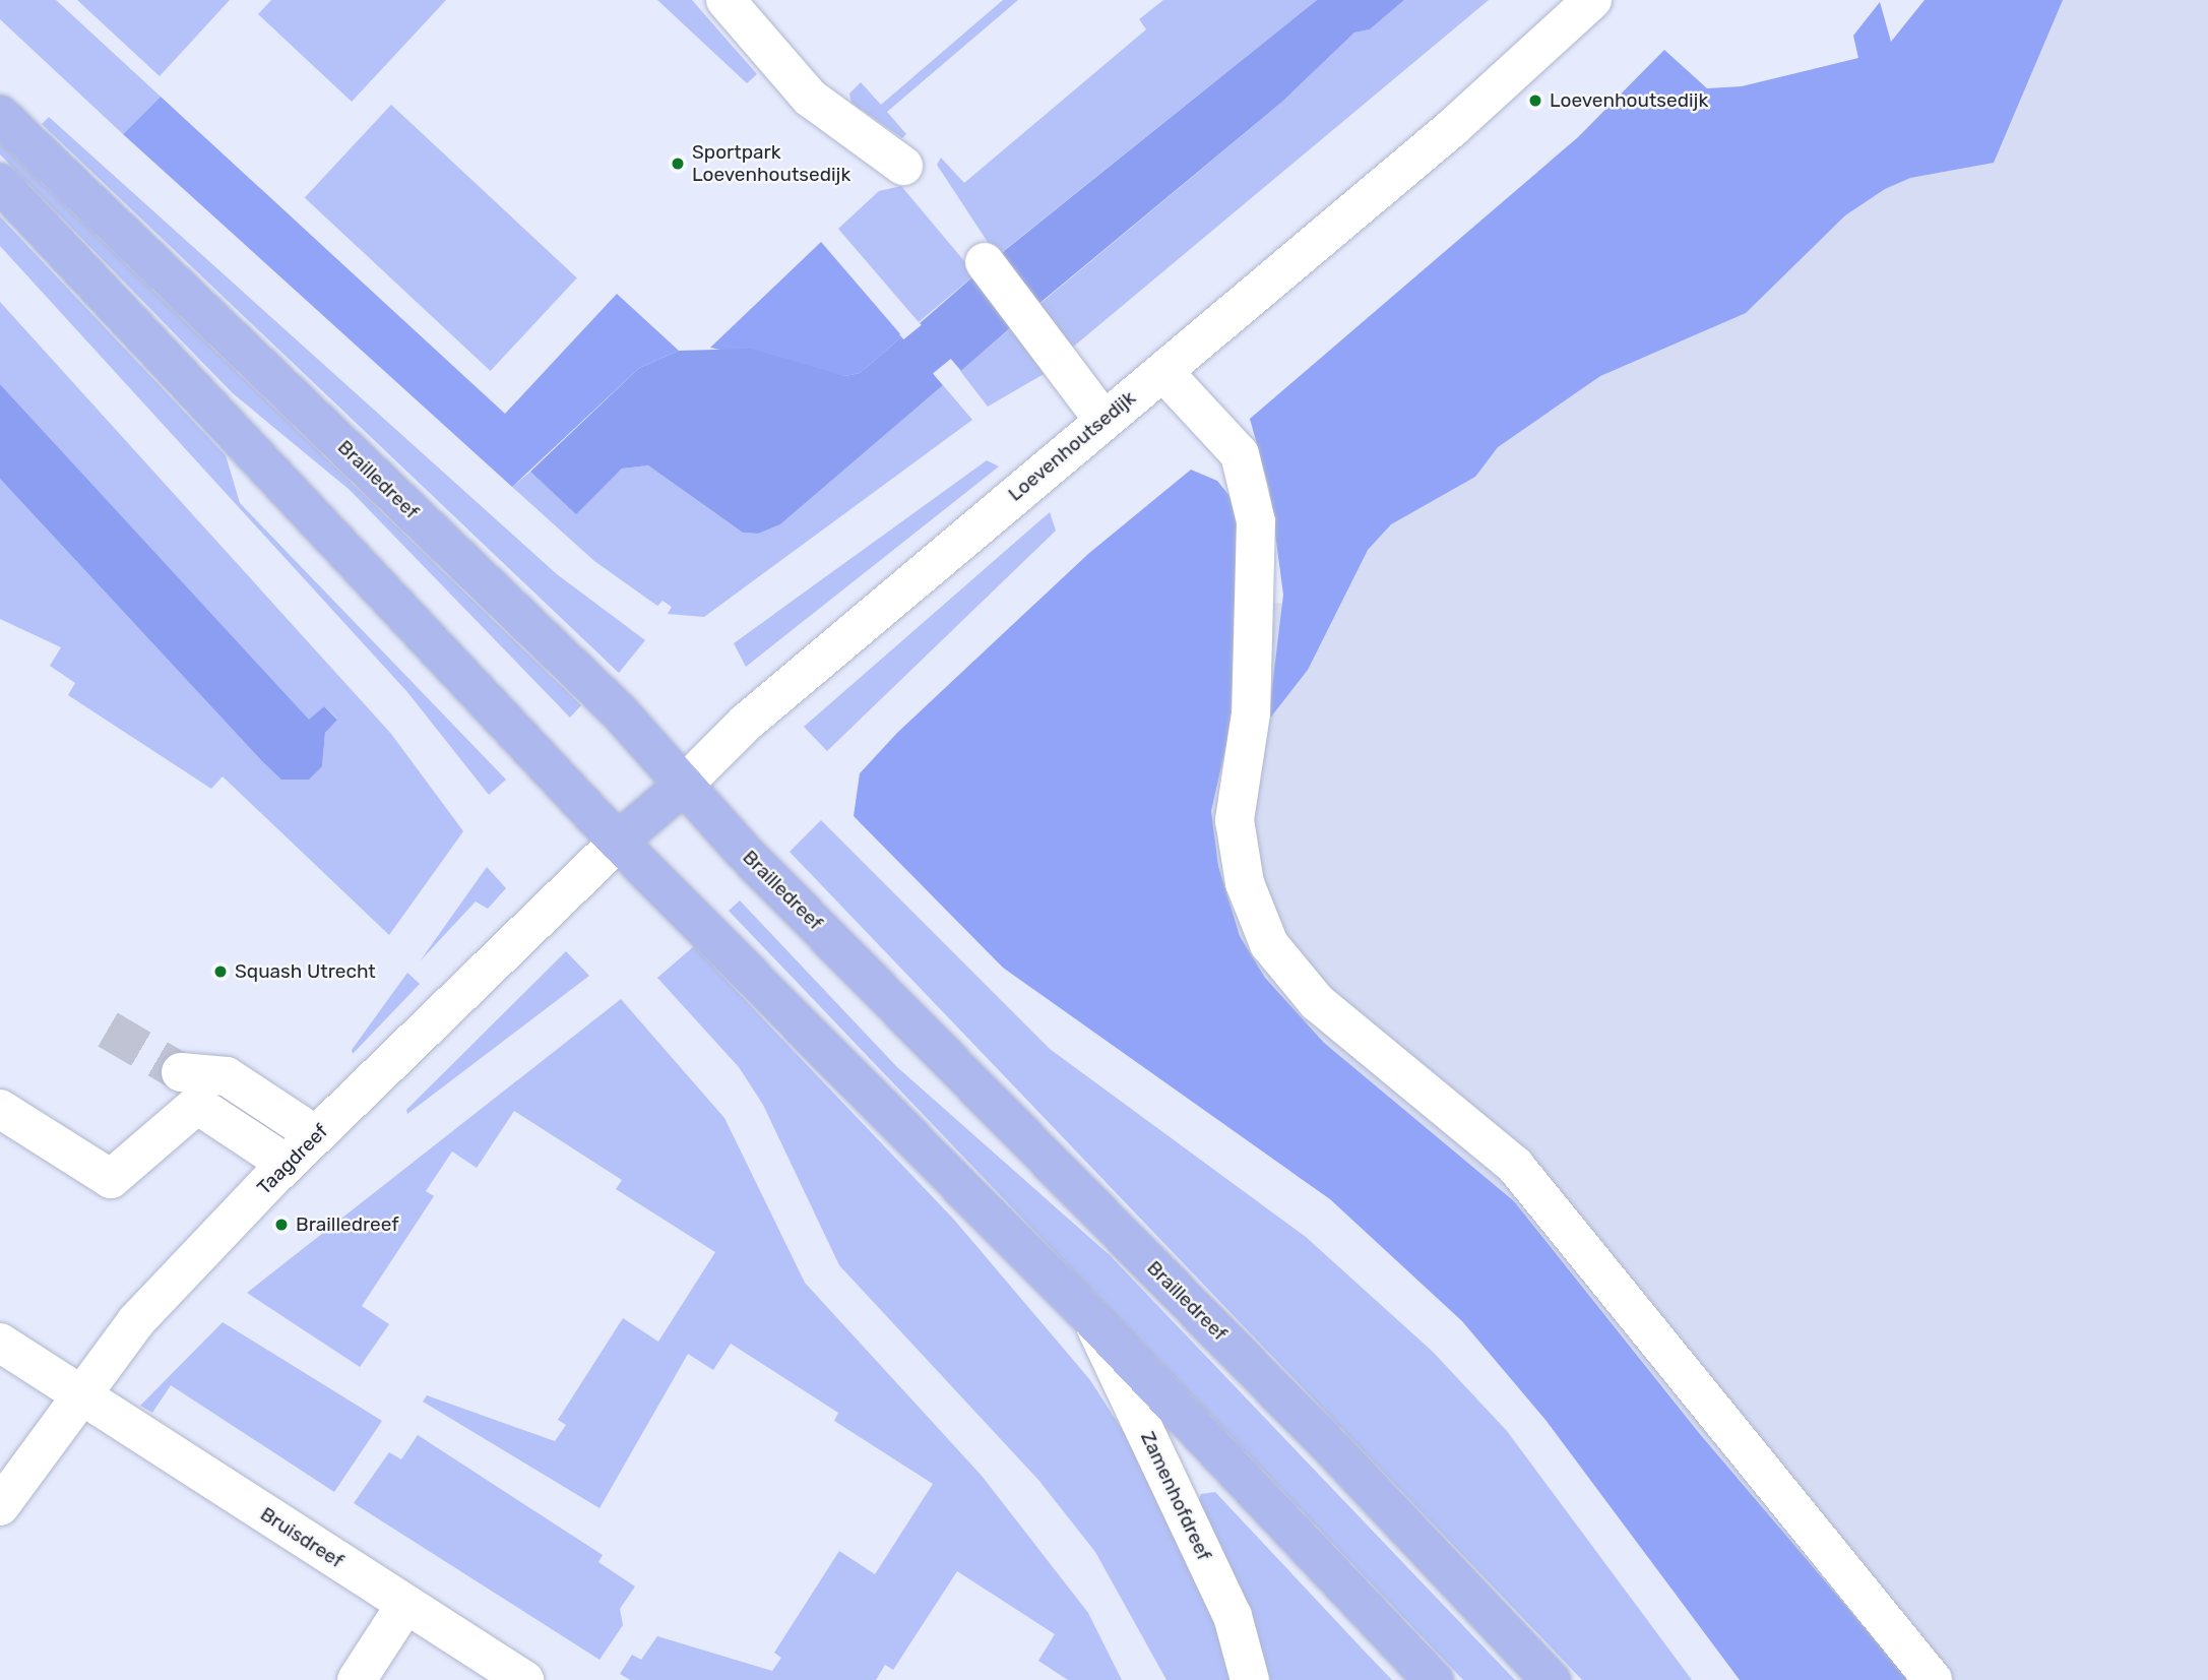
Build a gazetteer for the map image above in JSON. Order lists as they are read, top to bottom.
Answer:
{
  "streets": {
    "main road": ["Brailledreef"],
    "street": [
      "Loevenhoutsedijk",
      "Taagdreef",
      "Zamenhofdreef",
      "Bruisdreef"
    ]
  },
  "crossings": [
    ["Loevenhoutsedijk", "Brailledreef"],
    ["Taagdreef", "Bruisdreef"]
  ],
  "places": [
    "Loevenhoutsedijk",
    "Sportpark Loevenhoutsedijk",
    "Squash Utrecht",
    "Brailledreef"
  ]
}
